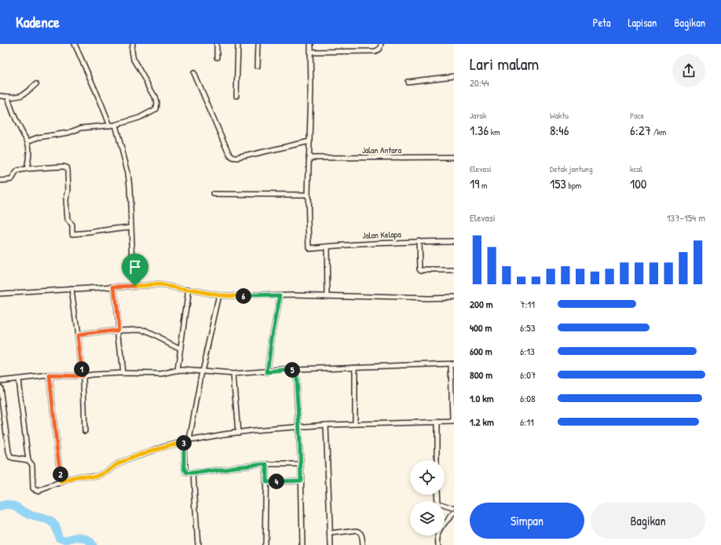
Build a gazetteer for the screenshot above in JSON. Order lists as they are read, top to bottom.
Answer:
{
  "streets": {
    "street": ["Jalan Antara", "Jalan Kelapa"]
  },
  "page": {
    "header": "Kadence",
    "nav": ["Peta", "Lapisan", "Bagikan"],
    "heading": ["Lari malam", "20:44"],
    "stats": [
      ["Jarak", "1.36 km"],
      ["Waktu", "8:46"],
      ["Pace", "6:27 /km"],
      ["Elevasi", "19 m"],
      ["Detak jantung", "153 bpm"],
      ["kcal", "100"]
    ],
    "chart": ["Elevasi", "137–154 m"],
    "pins": [
      "6",
      "1",
      "5",
      "3",
      "2",
      "4"
    ],
    "list": [
      {
        "name": "200 m",
        "note": "7:11"
      },
      {
        "name": "400 m",
        "note": "6:53"
      },
      {
        "name": "600 m",
        "note": "6:13"
      },
      {
        "name": "800 m",
        "note": "6:07"
      },
      {
        "name": "1.0 km",
        "note": "6:08"
      },
      {
        "name": "1.2 km",
        "note": "6:11"
      }
    ],
    "buttons": ["Simpan", "Bagikan"]
  }
}
